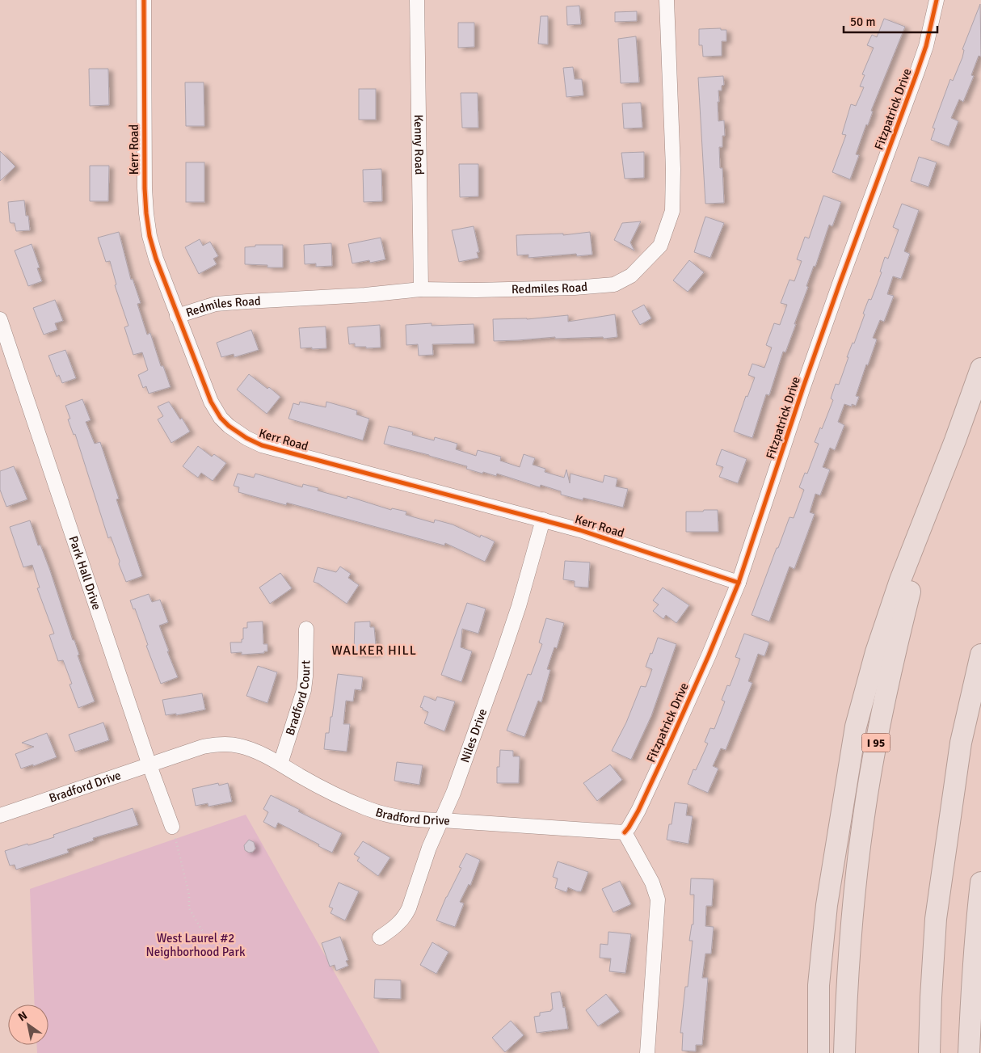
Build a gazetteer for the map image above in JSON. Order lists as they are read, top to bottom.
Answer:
{
  "streets": {
    "highway": ["I 95"],
    "street": [
      "Fitzpatrick Drive",
      "Kenny Road",
      "Kerr Road",
      "Redmiles Road",
      "Park Hall Drive",
      "Bradford Court",
      "Niles Drive",
      "Bradford Drive"
    ]
  },
  "crossings": [
    ["Fitzpatrick Drive", "Kerr Road"],
    ["Fitzpatrick Drive", "Bradford Drive"],
    ["Kenny Road", "Redmiles Road"],
    ["Kerr Road", "Redmiles Road"],
    ["Kerr Road", "Niles Drive"],
    ["Park Hall Drive", "Bradford Drive"],
    ["Bradford Court", "Bradford Drive"],
    ["Niles Drive", "Bradford Drive"]
  ],
  "districts": ["WALKER HILL"],
  "parks": ["West Laurel #2 Neighborhood Park"],
  "scale_bar": "50 m",
  "north": "top left"
}
